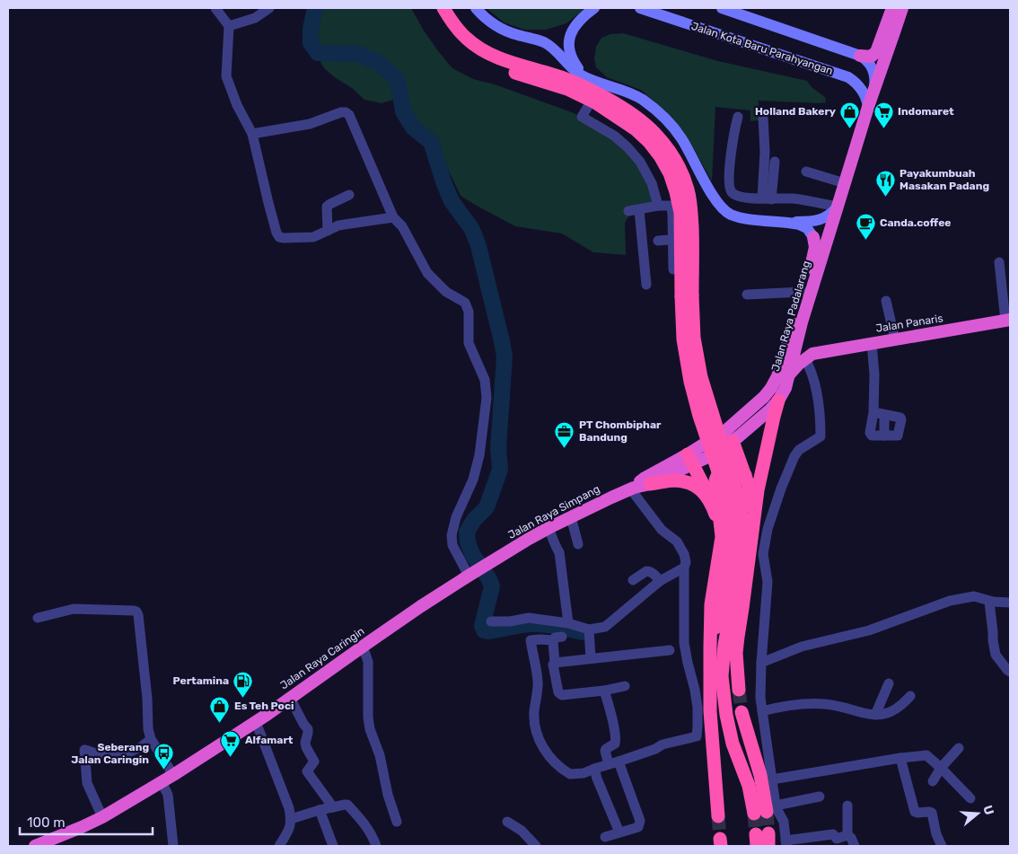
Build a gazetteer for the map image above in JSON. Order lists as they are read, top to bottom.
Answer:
{
  "streets": {
    "highway": [
      "Jalan Raya Padalarang",
      "Jalan Panaris",
      "Jalan Raya Simpang",
      "Jalan Raya Caringin"
    ],
    "main road": ["Jalan Kota Baru Parahyangan"]
  },
  "crossings": [
    ["Jalan Kota Baru Parahyangan", "Jalan Raya Padalarang"],
    ["Jalan Raya Padalarang", "Jalan Raya Simpang"],
    ["Jalan Raya Simpang", "Jalan Raya Caringin"]
  ],
  "places": {
    "shop": ["Holland Bakery", "Es Teh Poci"],
    "supermarket": ["Indomaret", "Alfamart"],
    "restaurant": ["Payakumbuah Masakan Padang"],
    "cafe": ["Canda.coffee"],
    "office": ["PT Chombiphar Bandung"],
    "fuel station": ["Pertamina"],
    "bus stop": ["Seberang Jalan Caringin"]
  },
  "scale_bar": "100 m",
  "north": "right"
}
